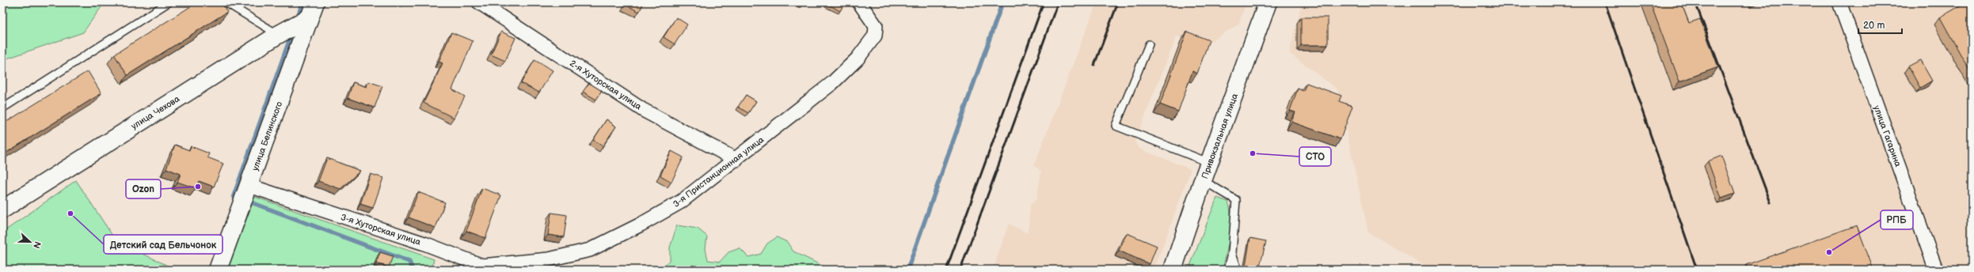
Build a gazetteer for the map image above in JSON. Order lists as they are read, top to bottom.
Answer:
{
  "streets": {
    "street": [
      "2-я Хуторская улица",
      "улица Чехова",
      "улица Белинского",
      "Привокзальная улица",
      "улица Гагарина",
      "3-я Пристанционная улица",
      "3-я Хуторская улица"
    ]
  },
  "crossings": [
    ["2-я Хуторская улица", "3-я Пристанционная улица"],
    ["улица Чехова", "улица Белинского"],
    ["улица Белинского", "3-я Хуторская улица"],
    ["3-я Пристанционная улица", "3-я Хуторская улица"]
  ],
  "places": [
    "СТО",
    "Ozon",
    "Детский сад Бельчонок",
    "РПБ"
  ],
  "scale_bar": "20 m",
  "north": "right"
}
